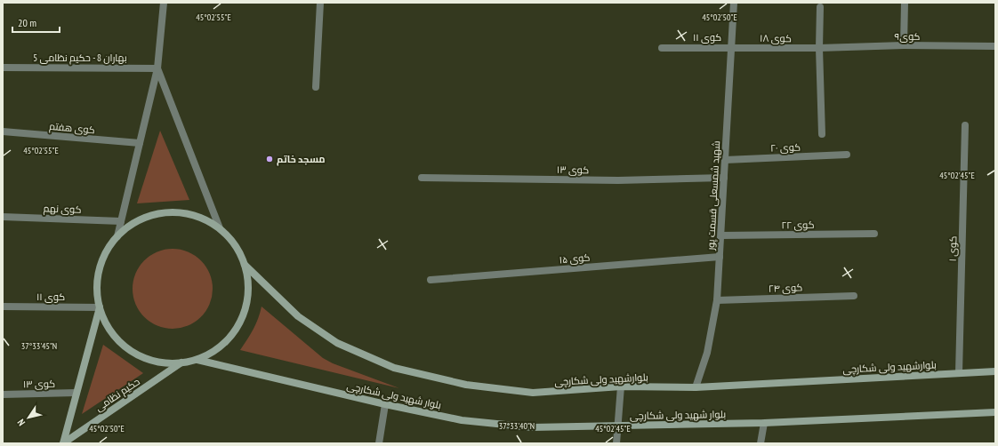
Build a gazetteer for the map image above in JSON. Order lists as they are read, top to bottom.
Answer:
{
  "streets": {
    "main road": ["بلوارشهید ولی شکارچی", "حکیم نظامی", "بلوار شهید ولی شکارچی"],
    "street": [
      "کوی۹",
      "کوی ۱۱",
      "کوی ۱۸",
      "بهاران 8 - حکیم نظامی 5",
      "کوی هفتم",
      "کوی ۲۰",
      "کوی ۱۳",
      "شهید شمسعلی قسمت پور",
      "کوی نهم",
      "کوی ۲۲",
      "کوی ۱",
      "کوی ۱۵",
      "کوی ۲۴"
    ]
  },
  "crossings": [
    ["کوی۹", "کوی ۱۸"],
    ["کوی ۱۱", "کوی ۱۸"],
    ["کوی ۱۱", "شهید شمسعلی قسمت پور"],
    ["کوی ۱۱", "حکیم نظامی"],
    ["کوی ۱۸", "شهید شمسعلی قسمت پور"],
    ["کوی ۲۰", "شهید شمسعلی قسمت پور"],
    ["کوی ۱۳", "شهید شمسعلی قسمت پور"],
    ["کوی ۱۳", "حکیم نظامی"],
    ["شهید شمسعلی قسمت پور", "کوی ۲۲"],
    ["شهید شمسعلی قسمت پور", "کوی ۱۵"],
    ["شهید شمسعلی قسمت پور", "کوی ۲۴"],
    ["شهید شمسعلی قسمت پور", "بلوارشهید ولی شکارچی"],
    ["کوی ۱", "بلوارشهید ولی شکارچی"]
  ],
  "places": ["مسجد خاتم"],
  "scale_bar": "20 m",
  "north": "bottom left",
  "coordinates": [
    "45°02'55\"E",
    "45°02'50\"E",
    "45°02'45\"E",
    "37°33'45\"N",
    "37°33'40\"N"
  ]
}
